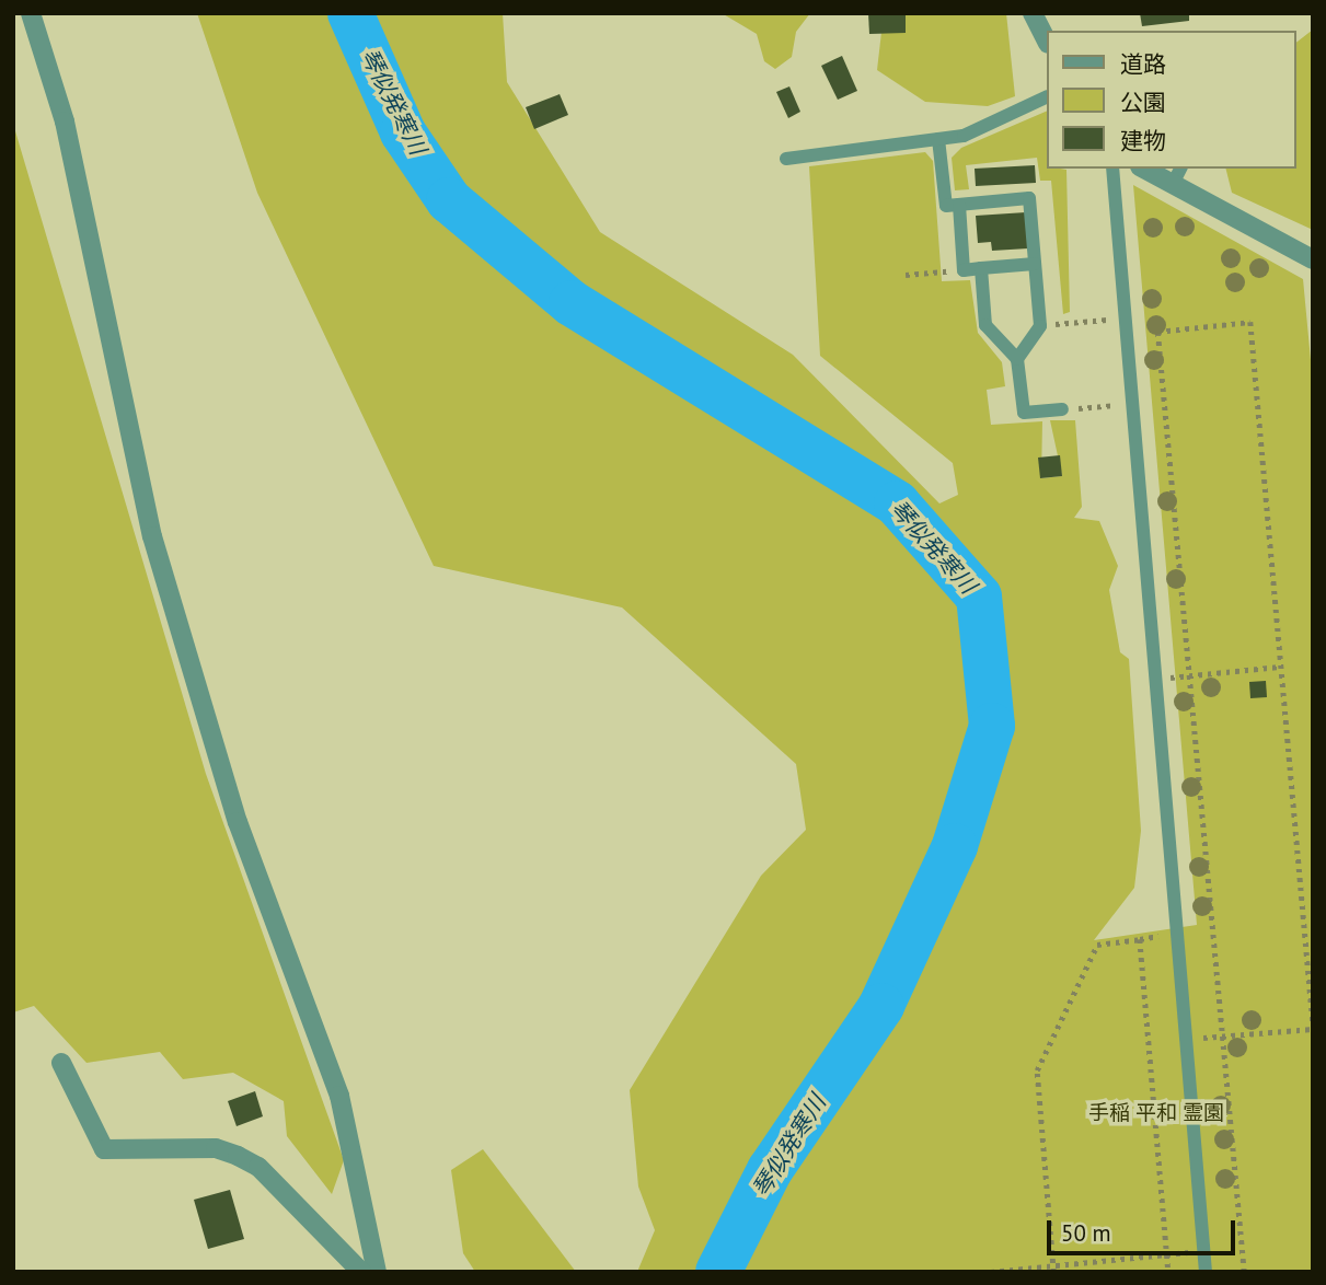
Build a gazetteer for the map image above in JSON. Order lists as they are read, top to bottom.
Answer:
{
  "water": ["琴似発寒川"],
  "parks": ["手稲 平和 霊園"],
  "legend": ["道路", "公園", "建物"],
  "scale_bar": "50 m"
}
